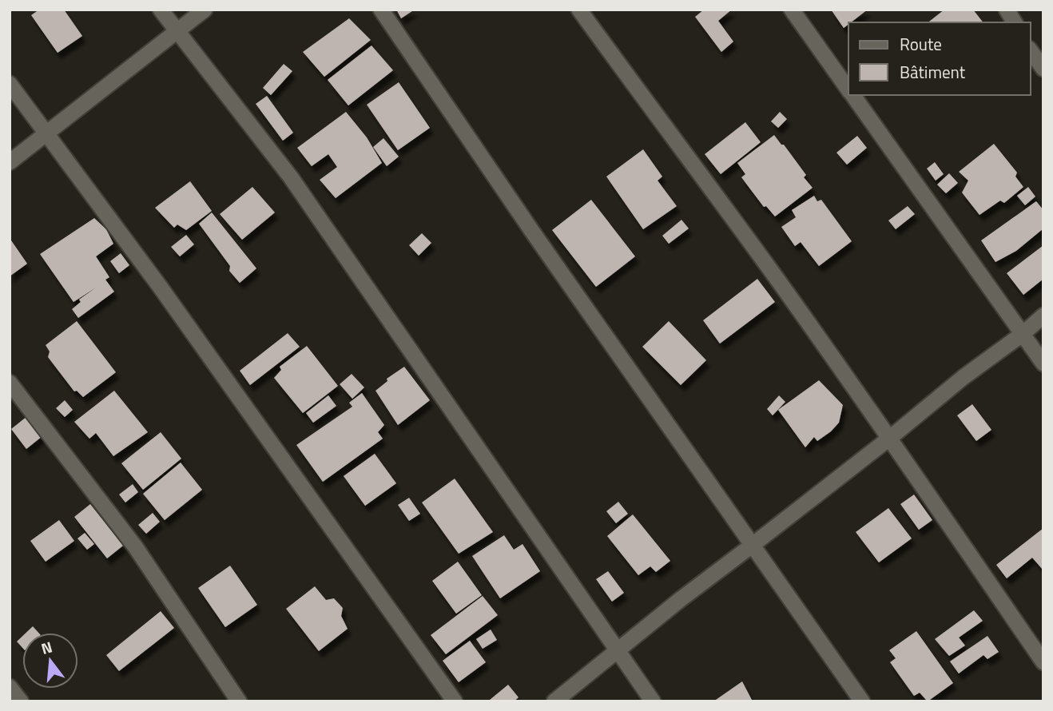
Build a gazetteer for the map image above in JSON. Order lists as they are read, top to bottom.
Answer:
{
  "legend": ["Route", "Bâtiment"],
  "north": "top"
}
